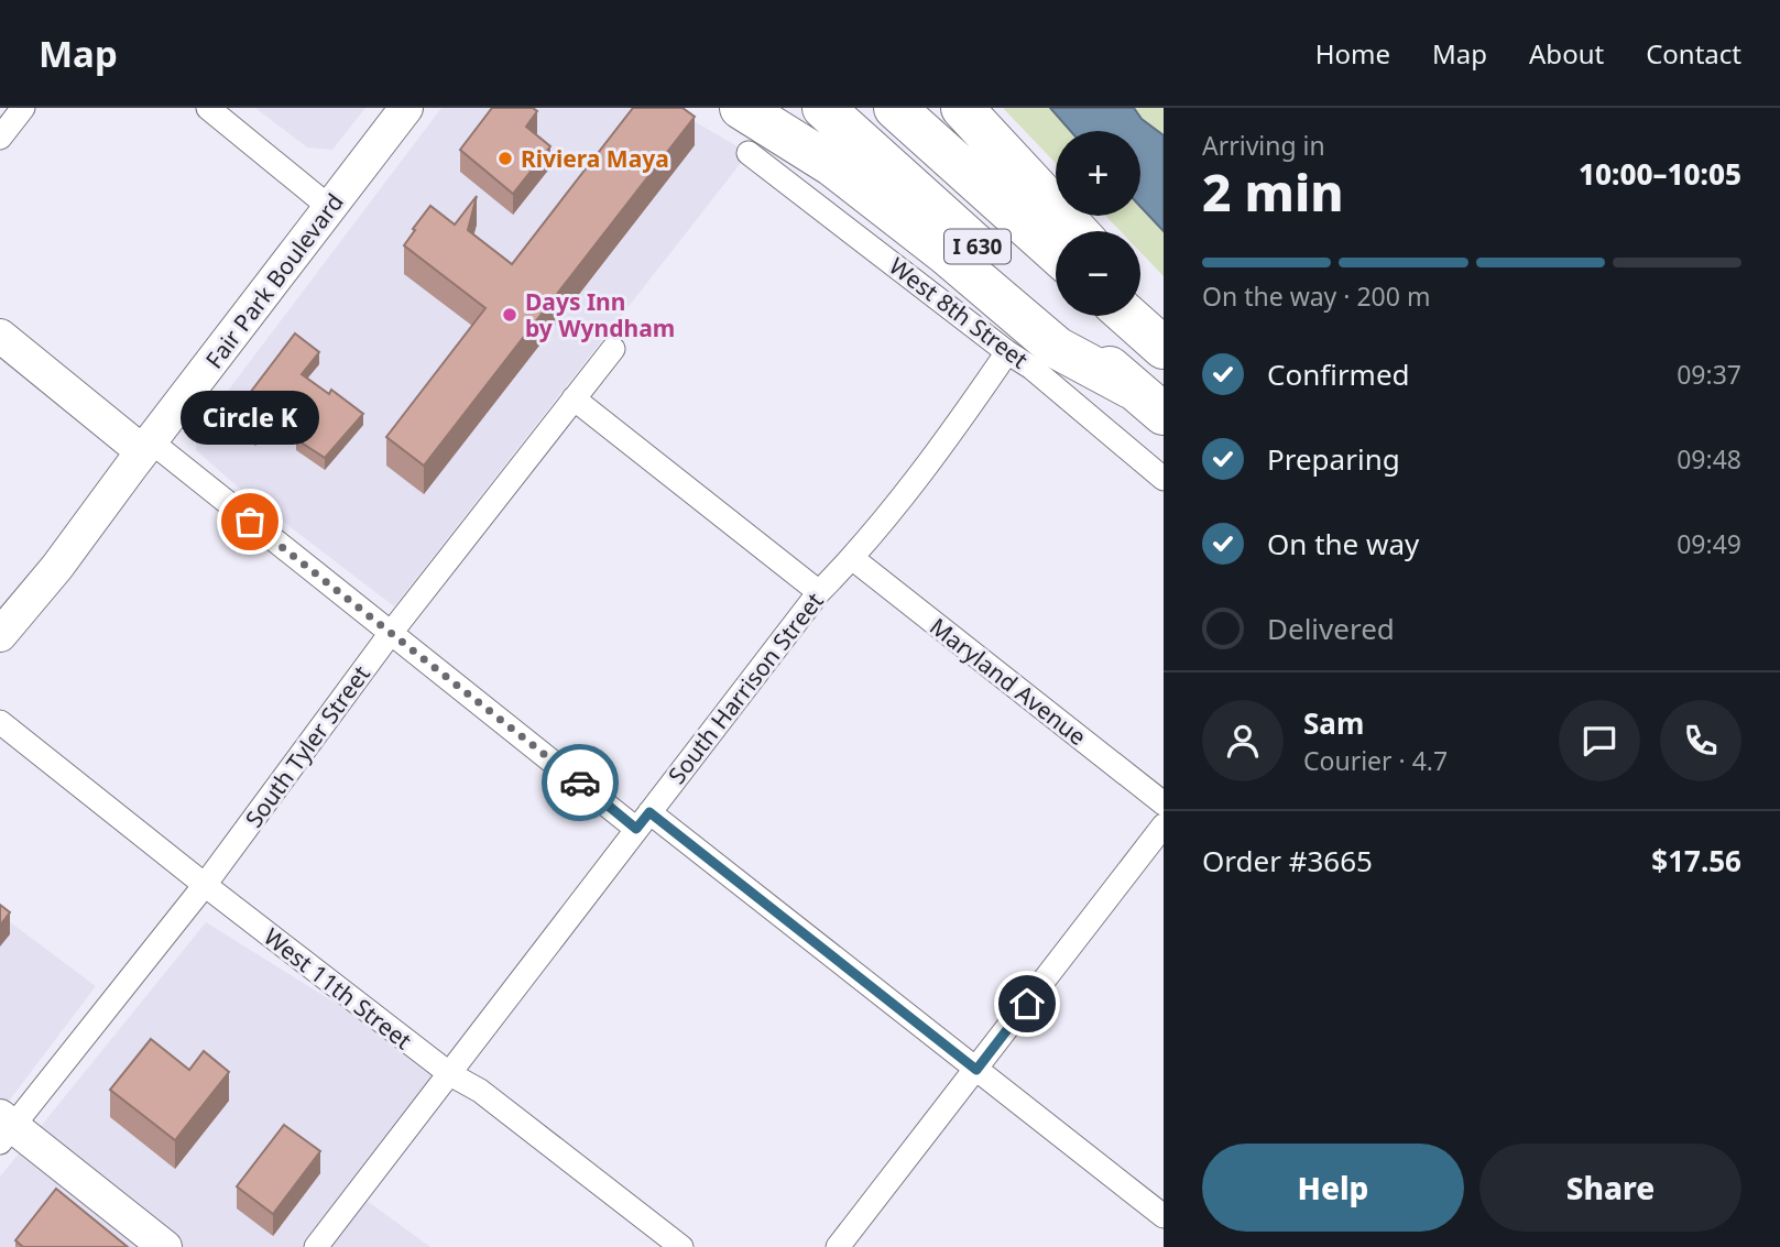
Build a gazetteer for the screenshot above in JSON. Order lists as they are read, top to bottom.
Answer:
{
  "streets": {
    "highway": ["I 630"],
    "main road": ["Fair Park Boulevard"],
    "street": [
      "West 8th Street",
      "Maryland Avenue",
      "South Harrison Street",
      "South Tyler Street",
      "West 11th Street"
    ]
  },
  "crossings": [
    ["West 8th Street", "South Harrison Street"],
    ["Maryland Avenue", "South Harrison Street"],
    ["South Harrison Street", "West 11th Street"],
    ["South Tyler Street", "West 11th Street"]
  ],
  "places": ["Riviera Maya", "Days Inn by Wyndham", "Circle K"],
  "page": {
    "header": "Map",
    "nav": [
      "Home",
      "Map",
      "About",
      "Contact"
    ],
    "heading": ["2 min", "Arriving in", "10:00–10:05"],
    "panel": [
      "Sam",
      "Courier · 4.7",
      "Order #3665",
      "$17.56"
    ],
    "map_buttons": ["+", "−"],
    "bar": "On the way · 200 m",
    "list": [
      ["Confirmed", "09:37"],
      ["Preparing", "09:48"],
      ["On the way", "09:49"],
      "Delivered"
    ],
    "bubble": "Circle K",
    "buttons": ["Help", "Share"]
  }
}
